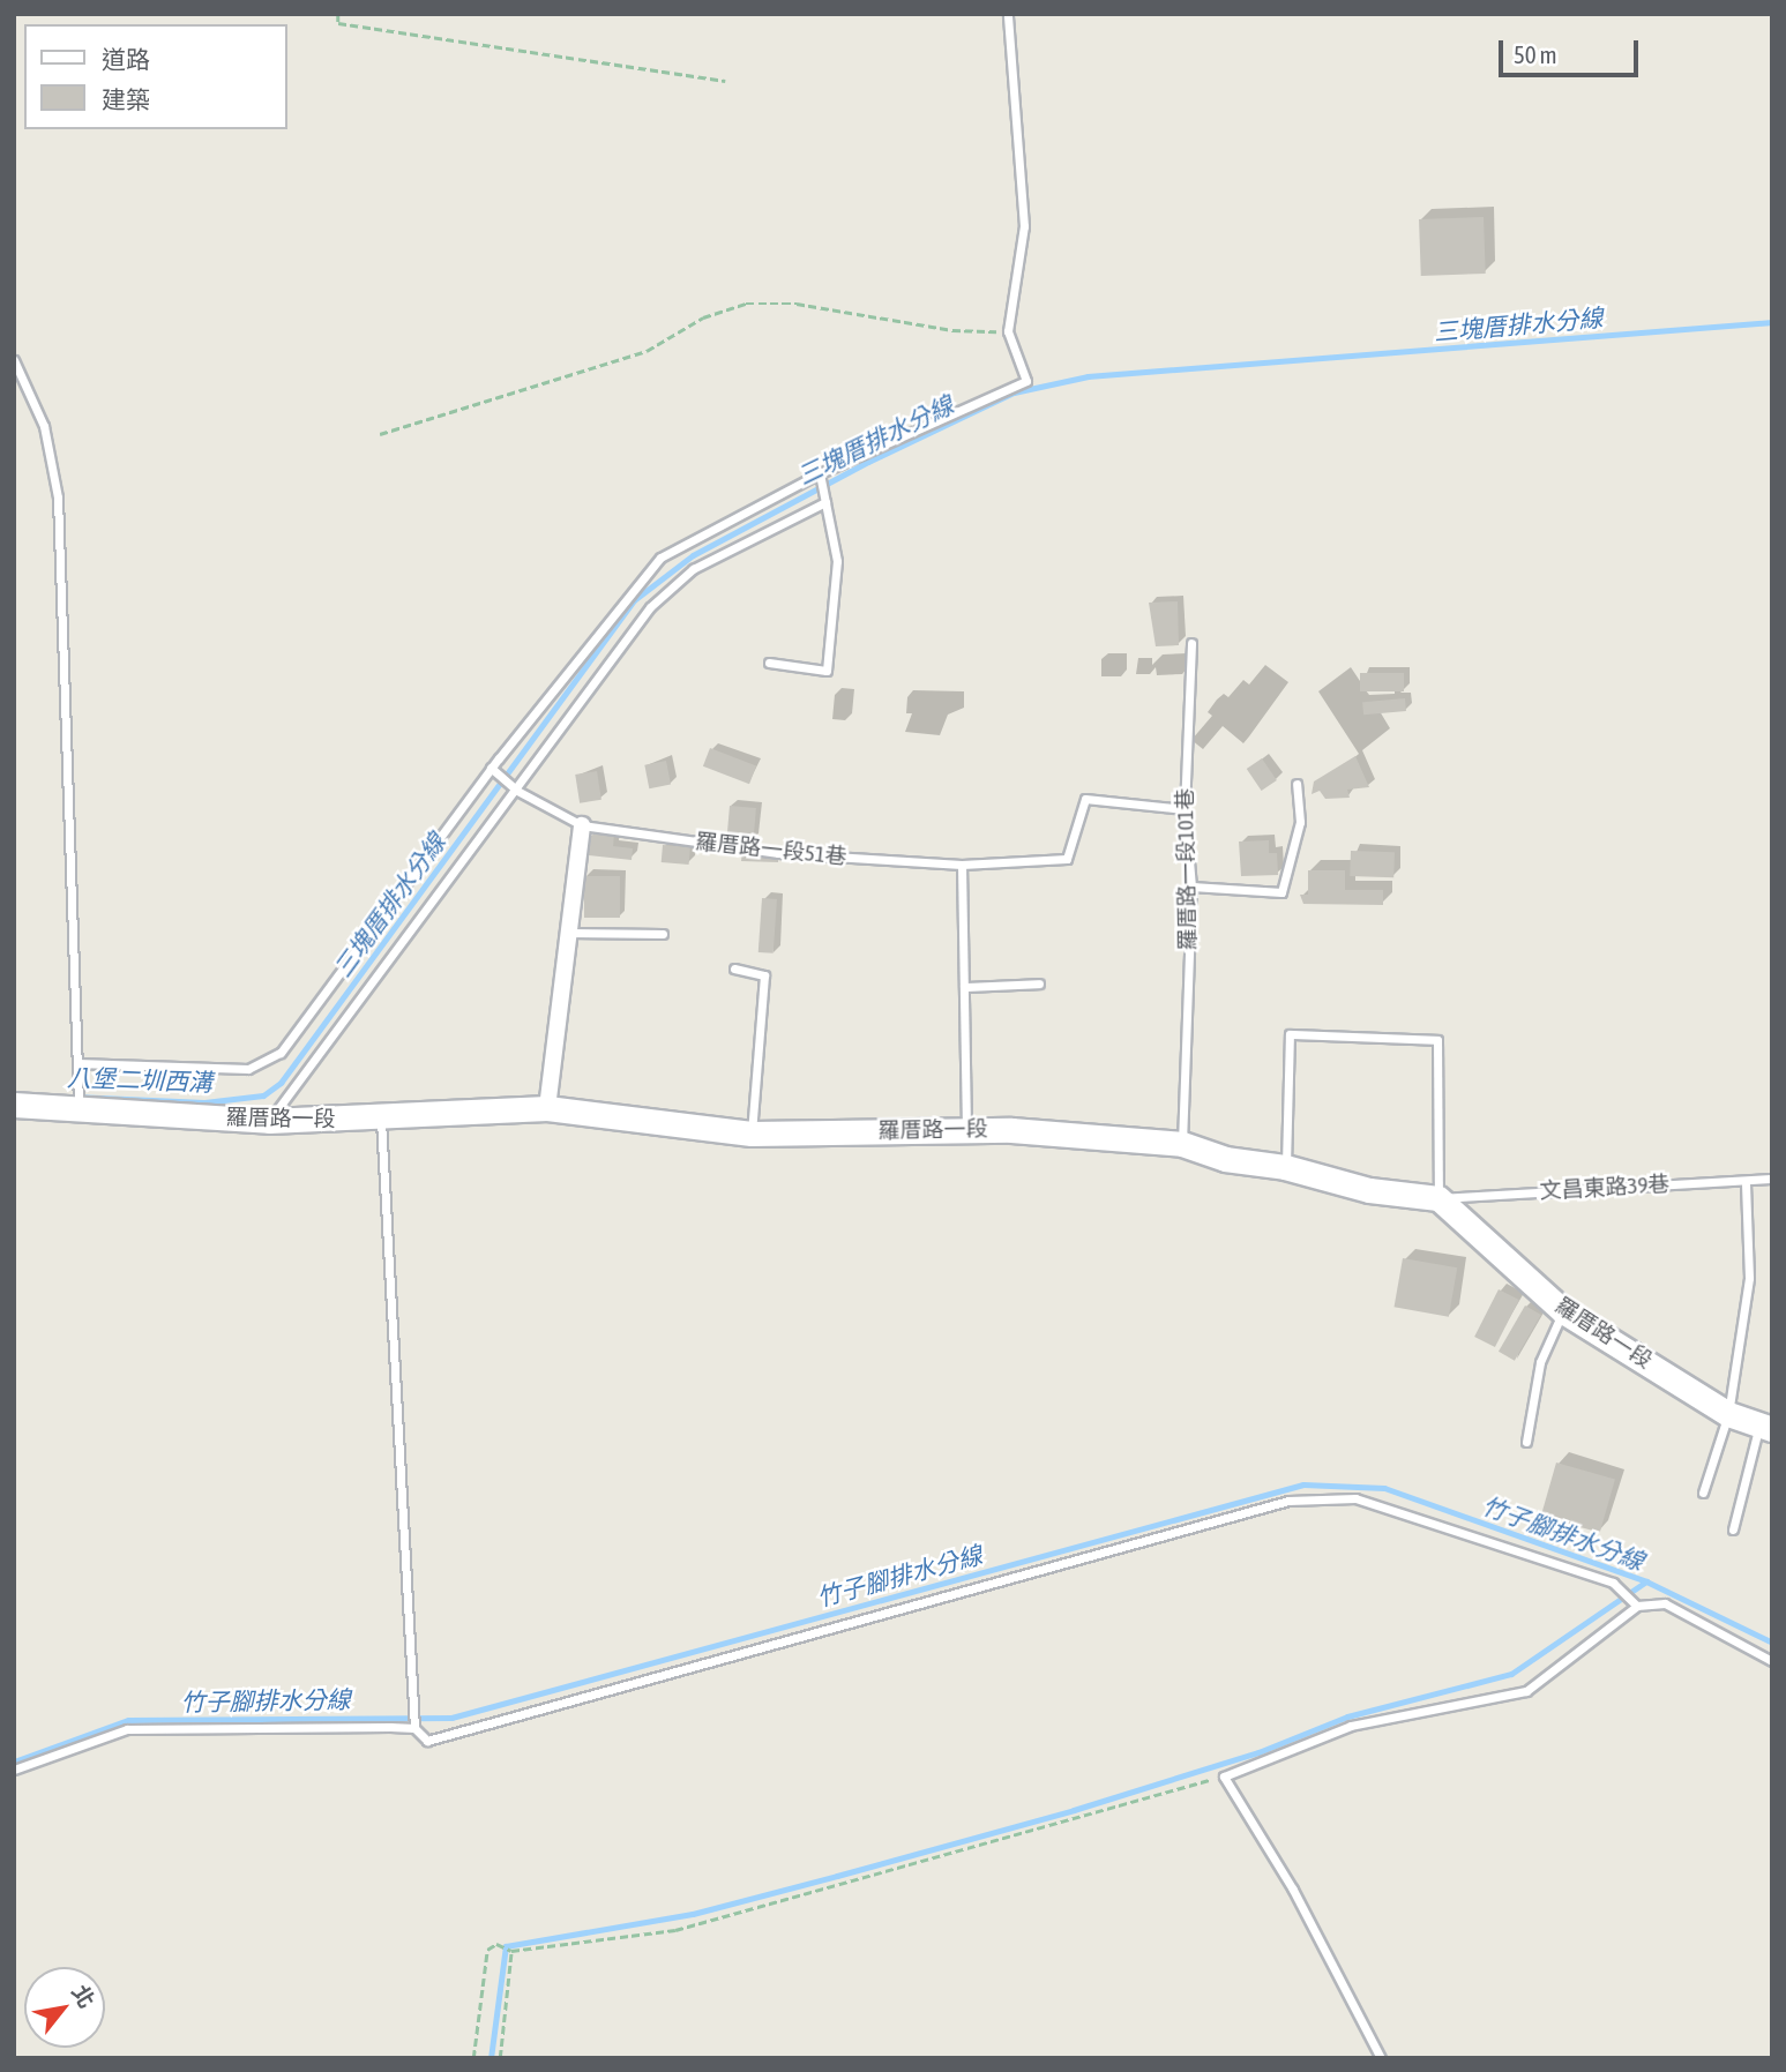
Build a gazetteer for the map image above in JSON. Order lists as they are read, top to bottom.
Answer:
{
  "streets": {
    "street": ["羅厝路一段"],
    "lane": ["羅厝路一段51巷", "羅厝路一段101巷", "文昌東路39巷"]
  },
  "crossings": [
    ["羅厝路一段51巷", "羅厝路一段101巷"],
    ["羅厝路一段101巷", "羅厝路一段"],
    ["羅厝路一段", "文昌東路39巷"]
  ],
  "water": ["三塊厝排水分線", "八堡二圳西溝", "竹子腳排水分線"],
  "legend": ["道路", "建築"],
  "scale_bar": "50 m",
  "north": "top right"
}
